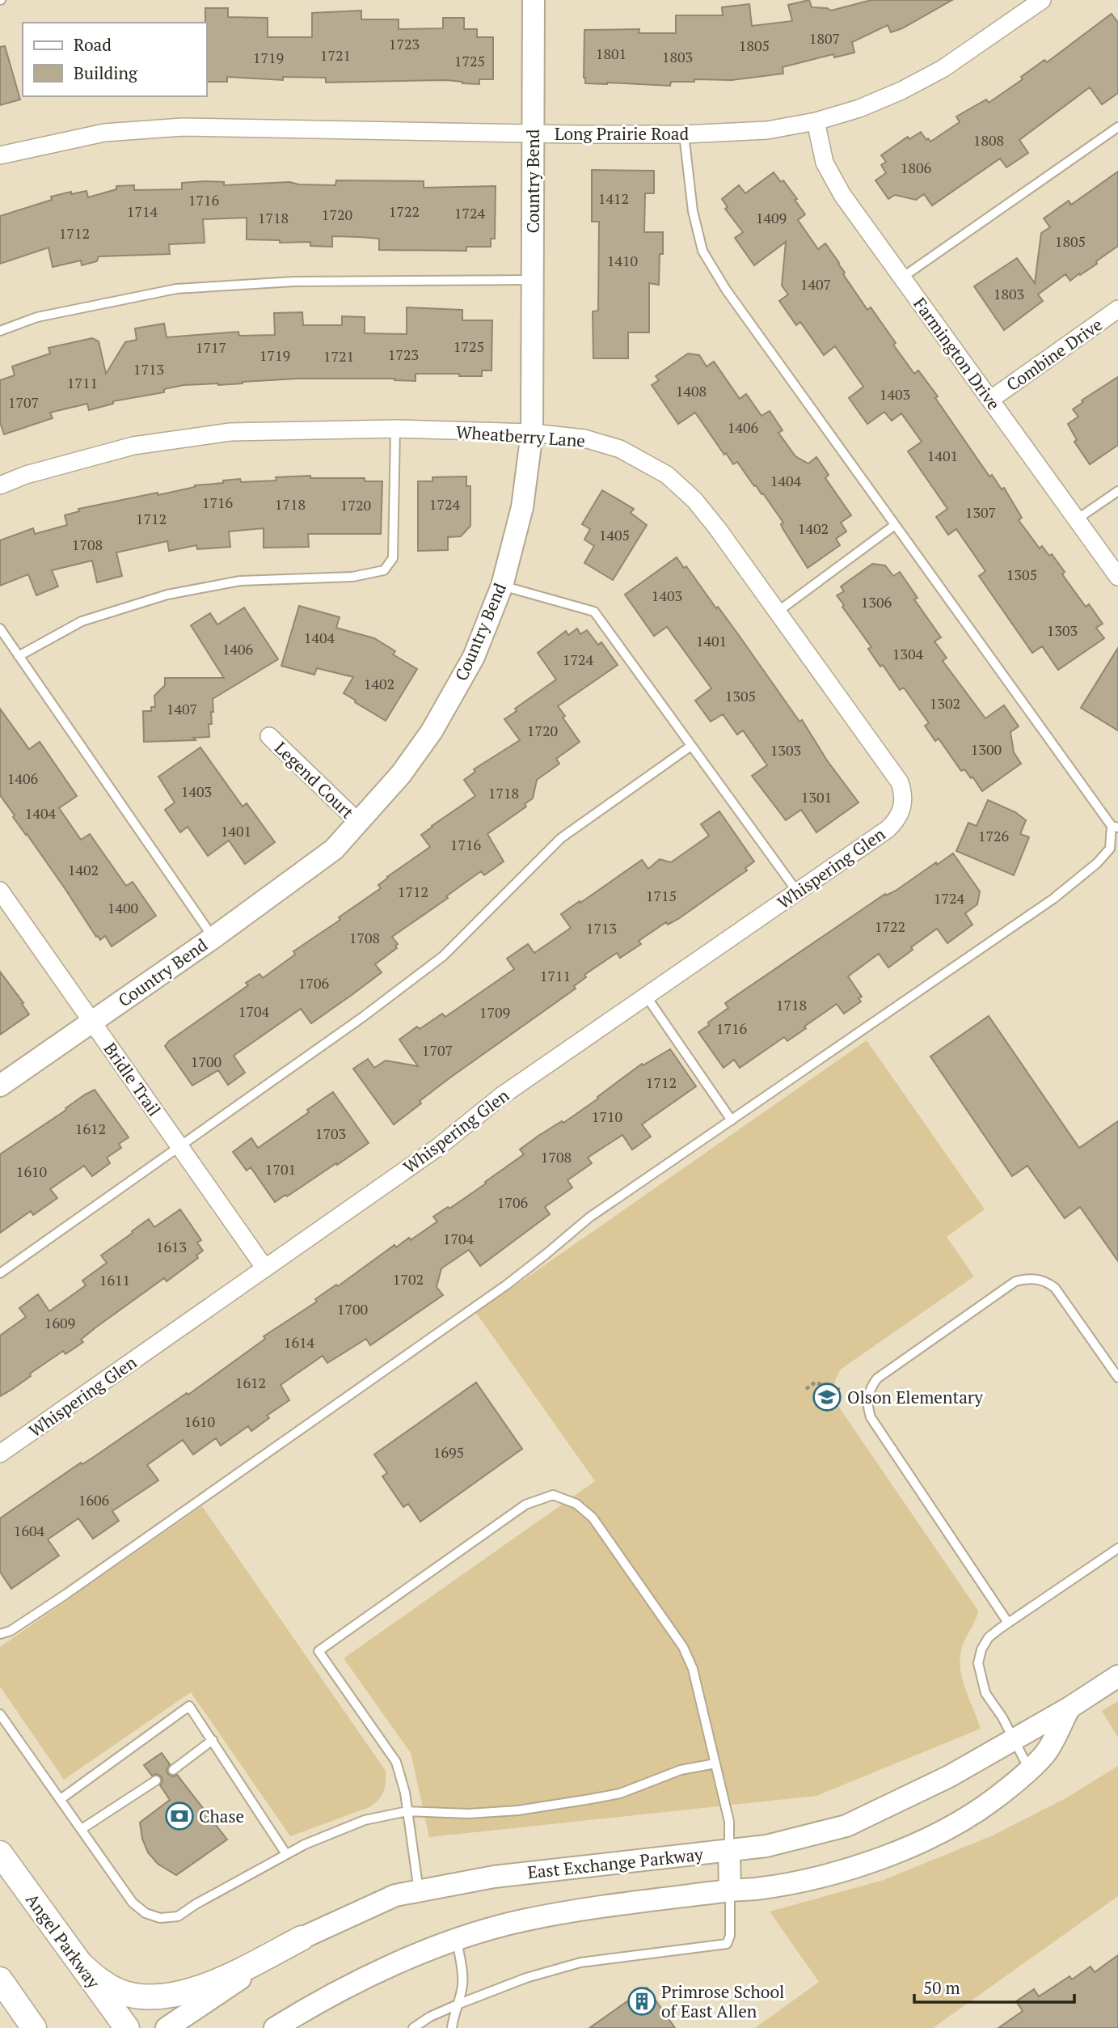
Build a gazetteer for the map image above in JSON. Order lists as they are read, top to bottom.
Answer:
{
  "streets": {
    "main road": ["Angel Parkway"],
    "street": [
      "Long Prairie Road",
      "Country Bend",
      "Farmington Drive",
      "Combine Drive",
      "Wheatberry Lane",
      "Legend Court",
      "Whispering Glen",
      "Bridle Trail",
      "East Exchange Parkway"
    ]
  },
  "crossings": [
    ["Long Prairie Road", "Country Bend"],
    ["Long Prairie Road", "Farmington Drive"],
    ["Country Bend", "Wheatberry Lane"],
    ["Country Bend", "Legend Court"],
    ["Country Bend", "Bridle Trail"],
    ["Farmington Drive", "Combine Drive"],
    ["Wheatberry Lane", "Whispering Glen"],
    ["Whispering Glen", "Bridle Trail"]
  ],
  "places": {
    "school or university": ["Olson Elementary"],
    "bank": ["Chase"],
    "building": ["Primrose School of East Allen"]
  },
  "house_numbers": [
    "1807",
    "1723",
    "1805",
    "1801",
    "1721",
    "1803",
    "1719",
    "1725",
    "1808",
    "1806",
    "1412",
    "1716",
    "1714",
    "1722",
    "1724",
    "1720",
    "1718",
    "1409",
    "1712",
    "1805",
    "1410",
    "1407",
    "1803",
    "1725",
    "1717",
    "1723",
    "1719",
    "1721",
    "1713",
    "1711",
    "1408",
    "1403",
    "1707",
    "1406",
    "1401",
    "1404",
    "1716",
    "1718",
    "1724",
    "1720",
    "1307",
    "1712",
    "1402",
    "1405",
    "1708",
    "1305",
    "1403",
    "1306",
    "1303",
    "1404",
    "1401",
    "1406",
    "1304",
    "1724",
    "1402",
    "1305",
    "1302",
    "1407",
    "1720",
    "1300",
    "1303",
    "1406",
    "1403",
    "1718",
    "1301",
    "1404",
    "1401",
    "1726",
    "1716",
    "1402",
    "1712",
    "1715",
    "1724",
    "1400",
    "1722",
    "1713",
    "1708",
    "1711",
    "1706",
    "1718",
    "1704",
    "1709",
    "1716",
    "1707",
    "1700",
    "1712",
    "1710",
    "1612",
    "1703",
    "1708",
    "1701",
    "1610",
    "1706",
    "1704",
    "1613",
    "1702",
    "1611",
    "1700",
    "1609",
    "1614",
    "1612",
    "1610",
    "1695",
    "1606",
    "1604"
  ],
  "legend": ["Road", "Building"],
  "scale_bar": "50 m"
}
